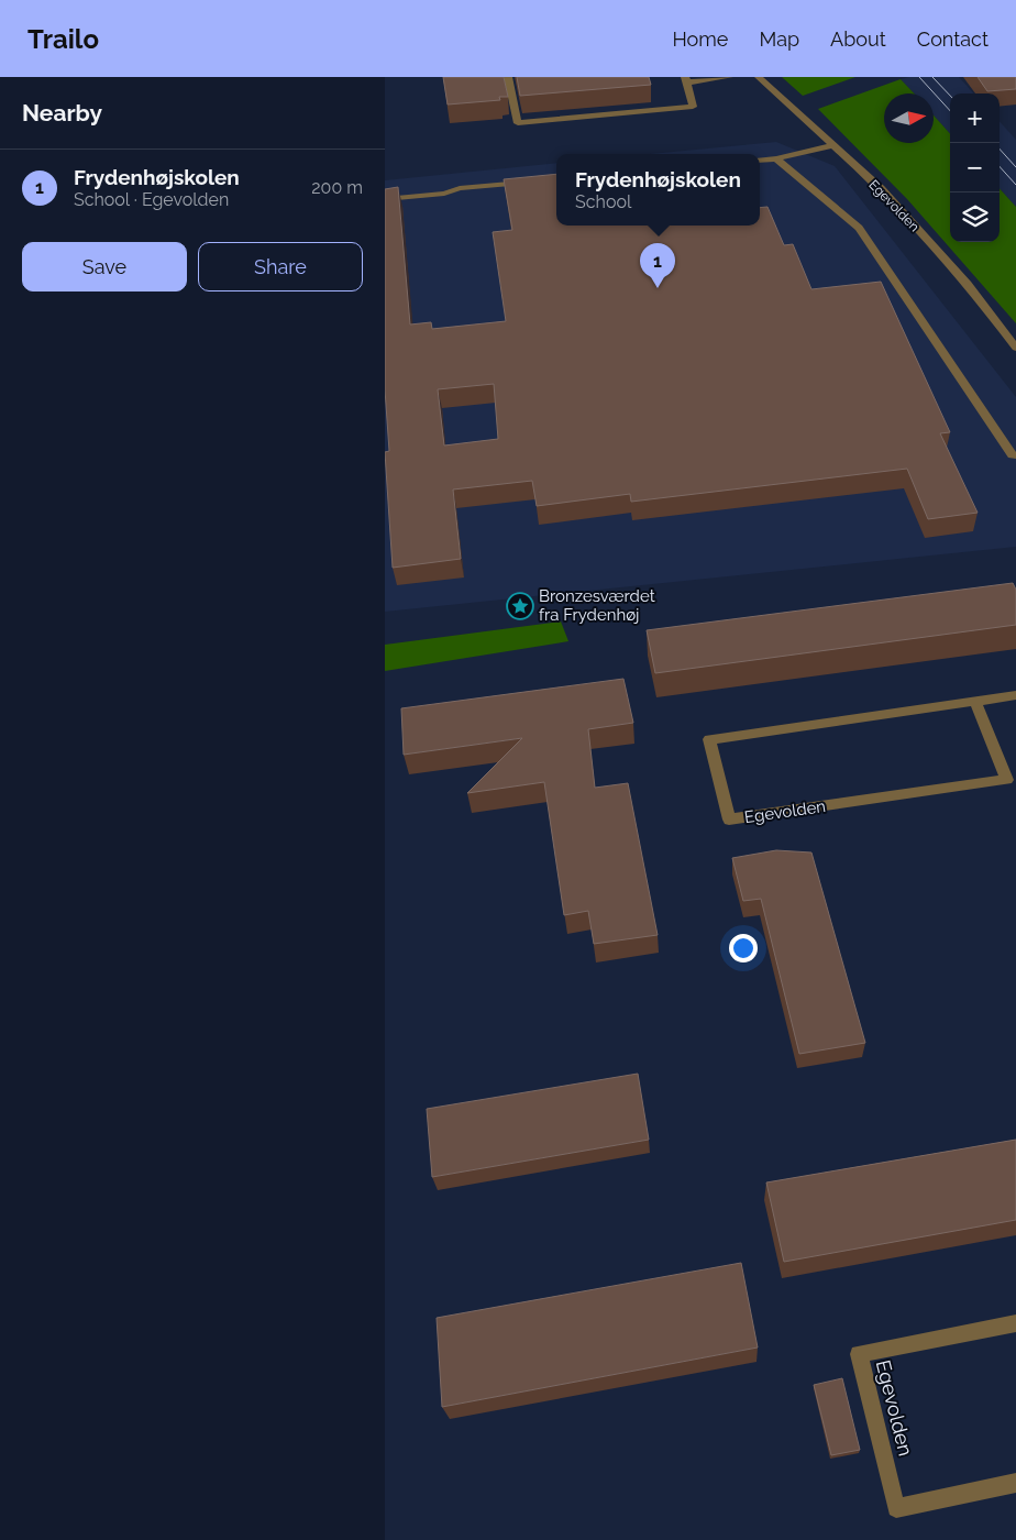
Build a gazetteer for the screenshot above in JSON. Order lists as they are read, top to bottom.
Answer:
{
  "streets": {
    "street": ["Egevolden"]
  },
  "places": {
    "place": ["Bronzesværdet fra Frydenhøj"]
  },
  "north": "right",
  "page": {
    "header": "Trailo",
    "nav": [
      "Home",
      "Map",
      "About",
      "Contact"
    ],
    "heading": "Nearby",
    "map_buttons": ["+", "−"],
    "list": [
      {
        "mark": "1",
        "name": "Frydenhøjskolen",
        "note": "School · Egevolden",
        "value": "200 m"
      }
    ],
    "popup": ["Frydenhøjskolen", "School"],
    "buttons": ["Save", "Share"],
    "pins": "1"
  }
}
